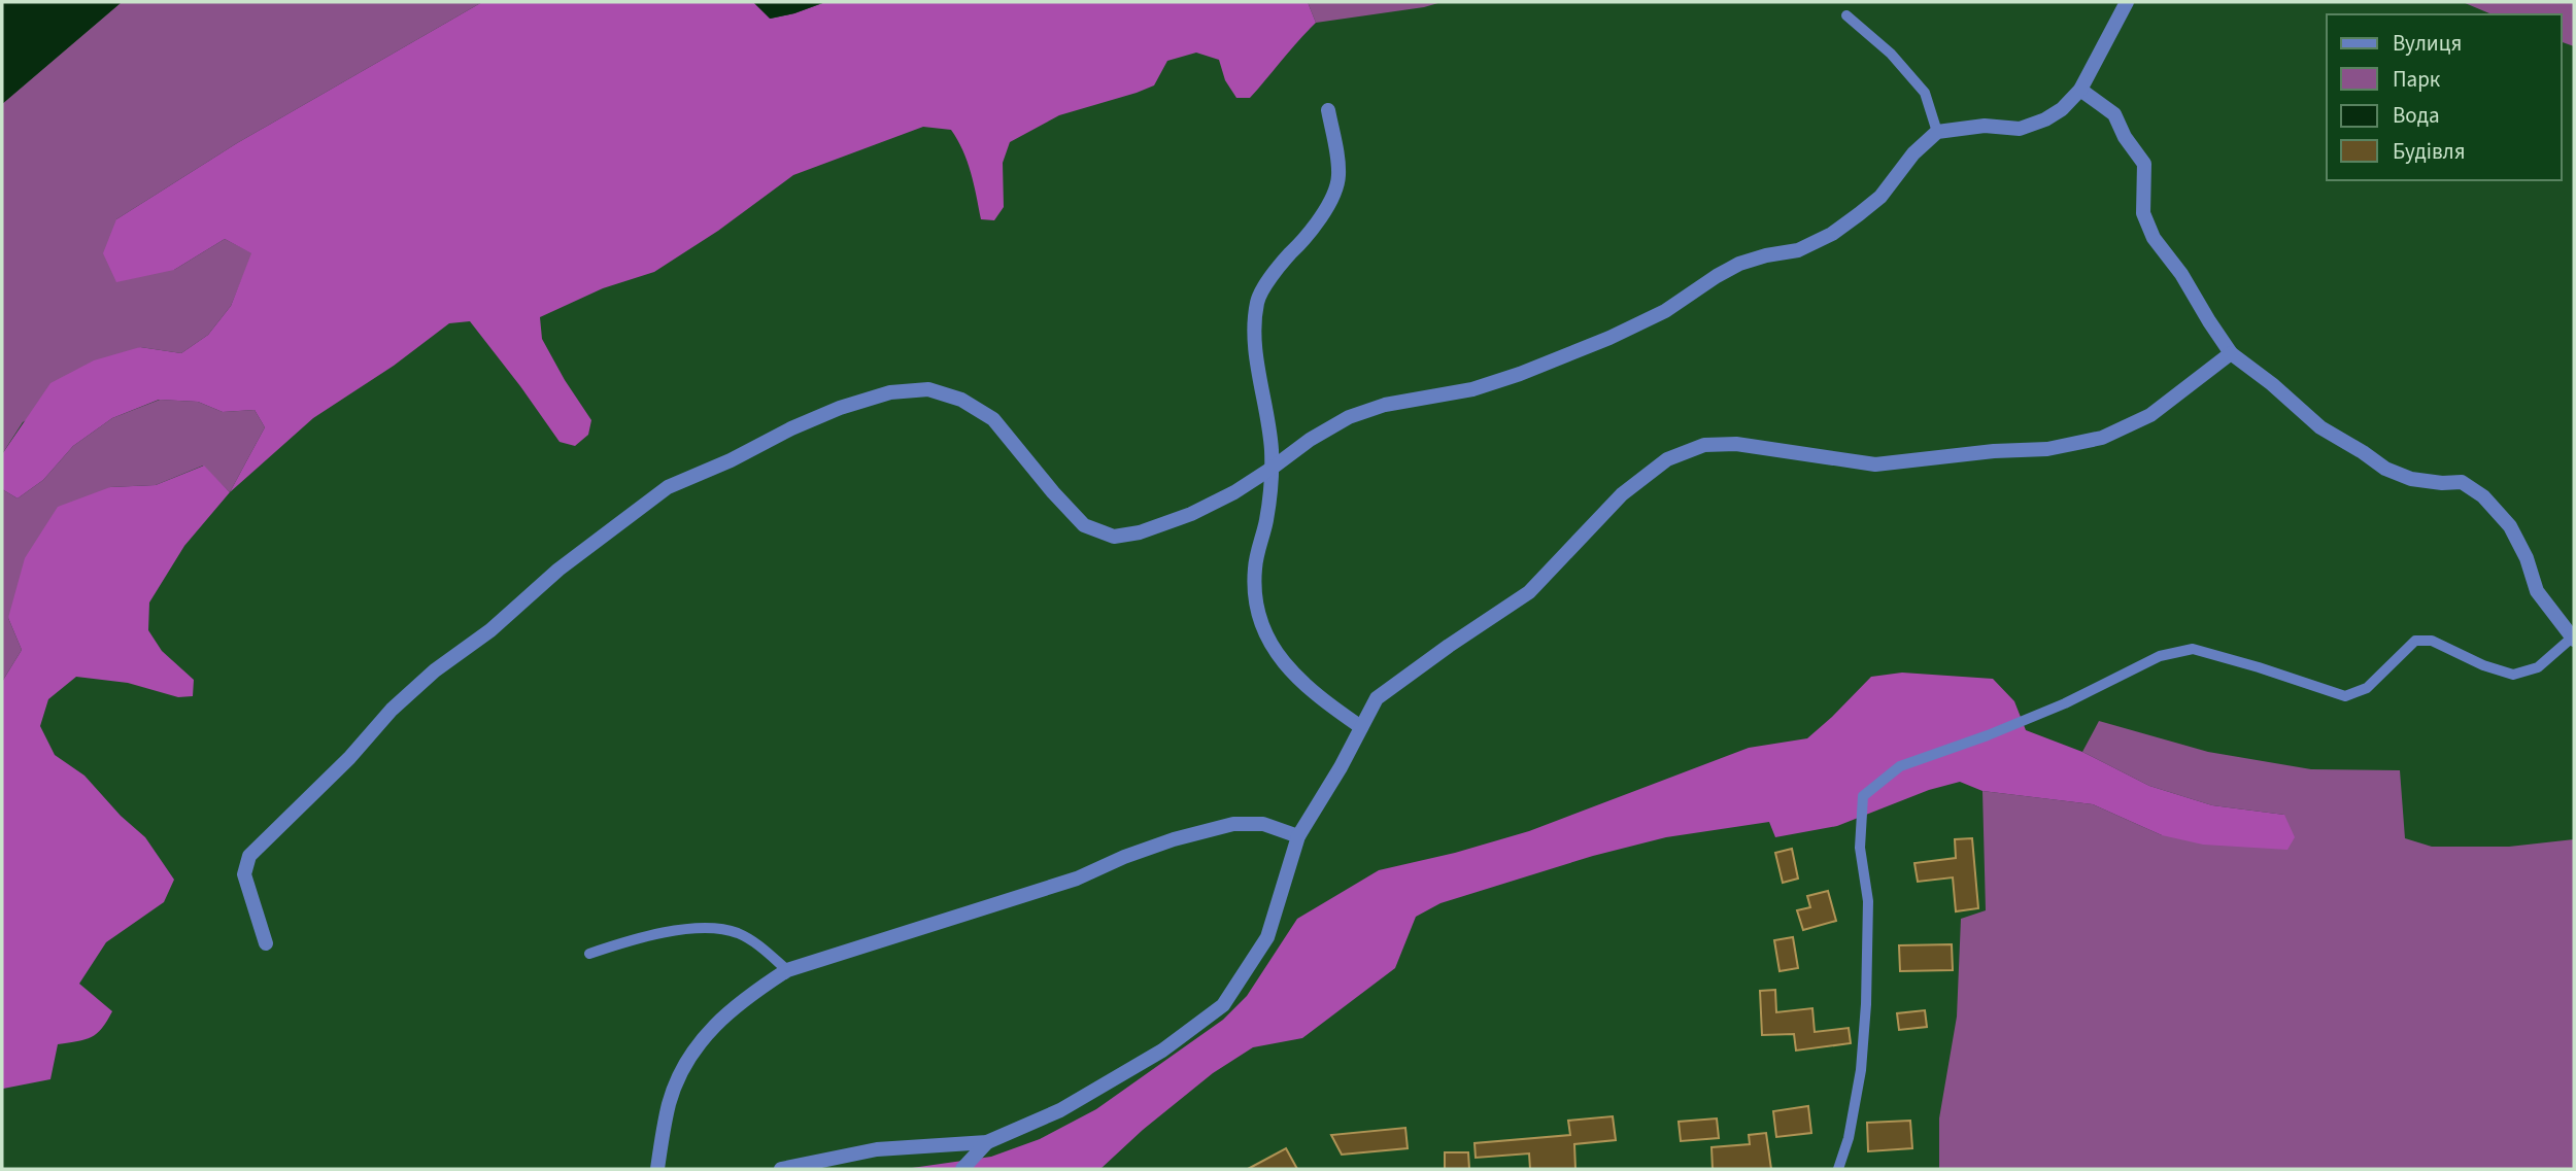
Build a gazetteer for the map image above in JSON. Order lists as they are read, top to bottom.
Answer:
{
  "legend": [
    "Вулиця",
    "Парк",
    "Вода",
    "Будівля"
  ]
}
